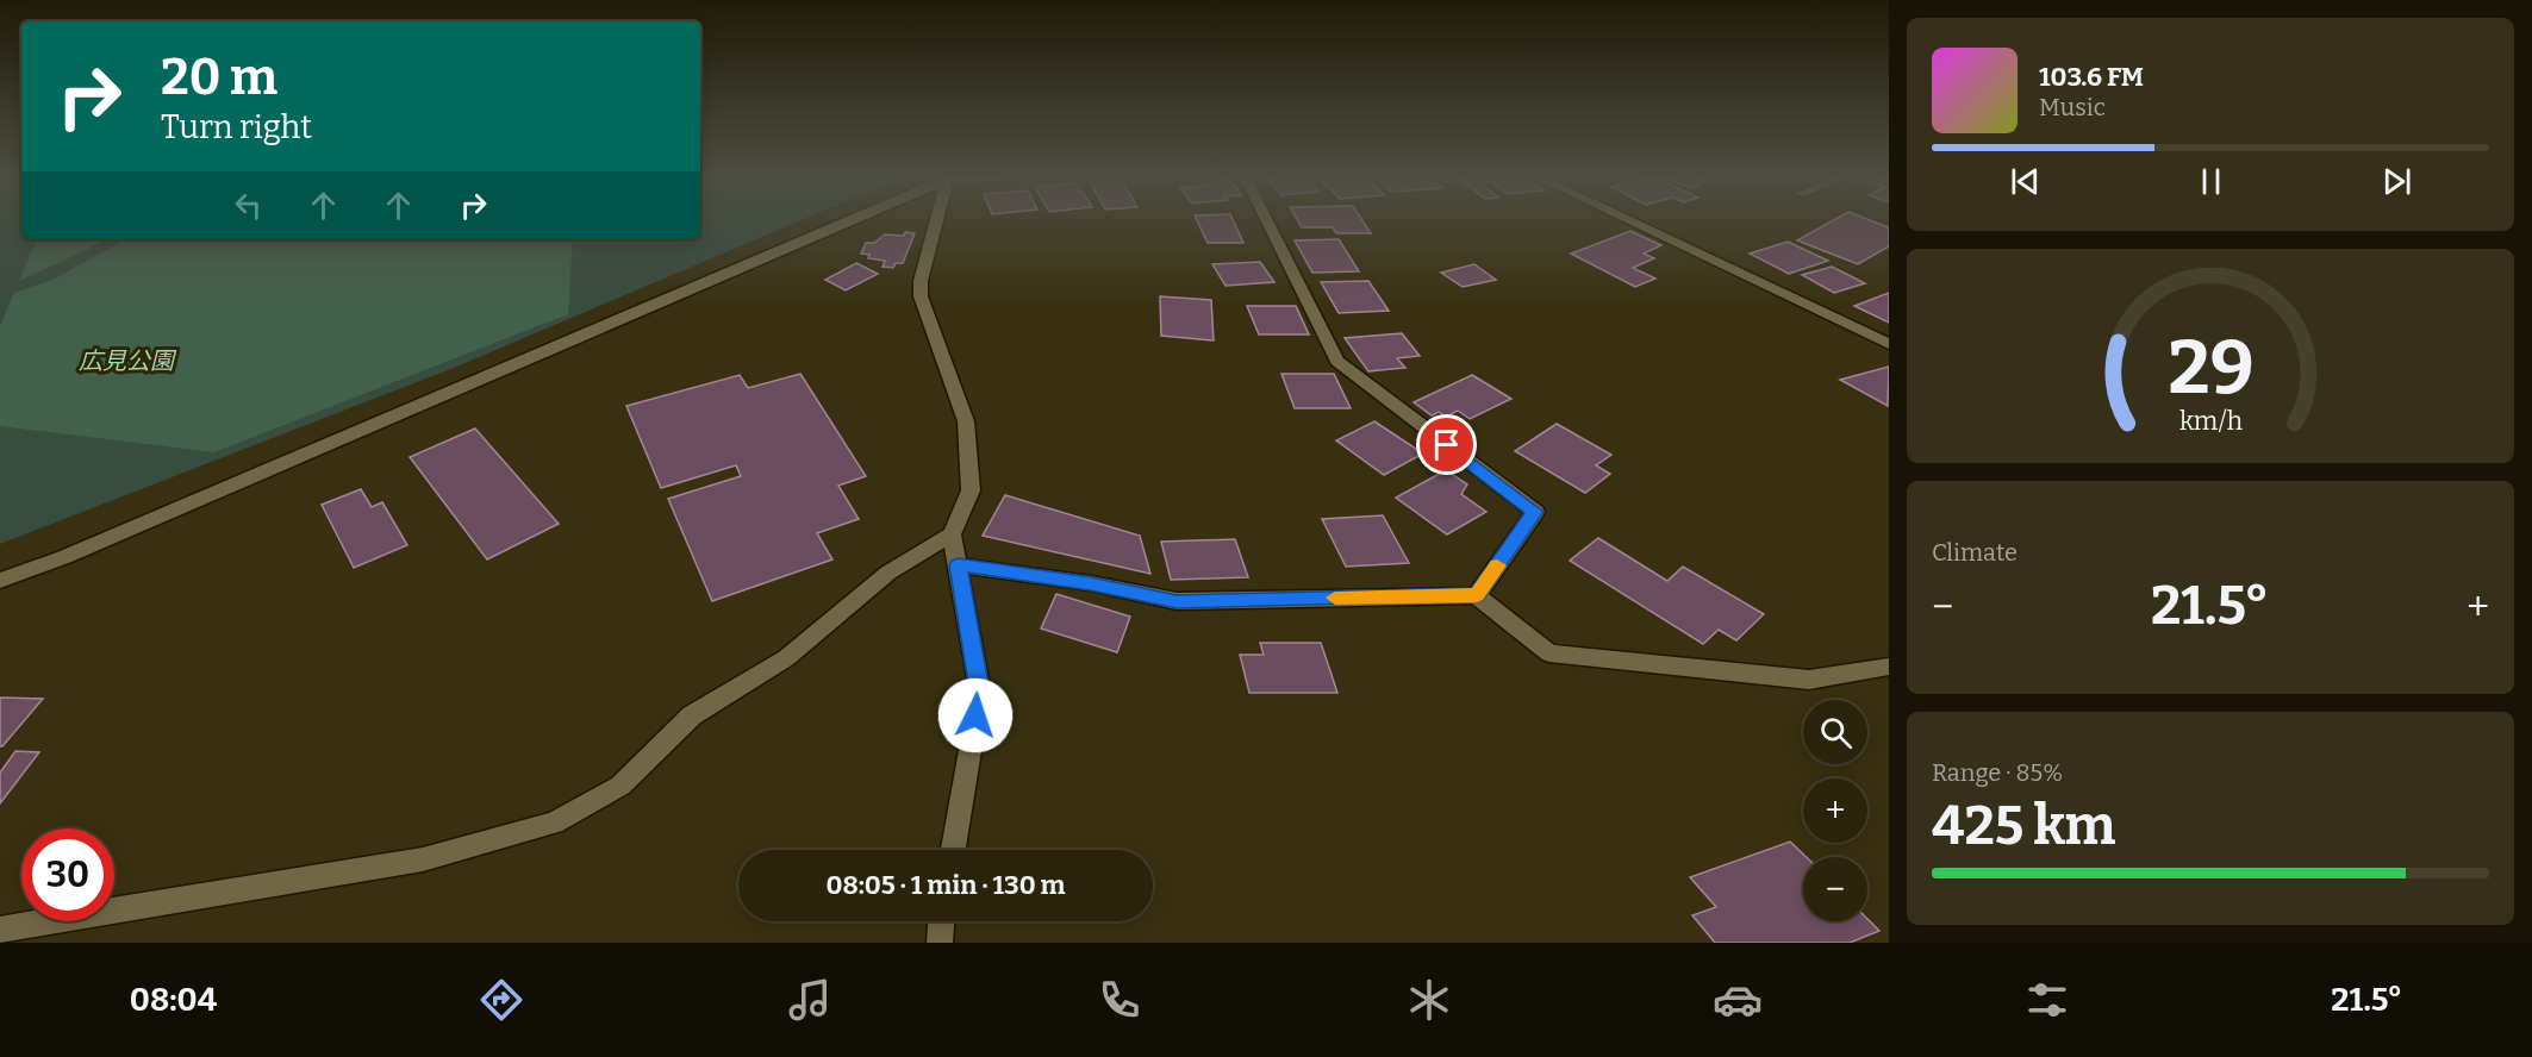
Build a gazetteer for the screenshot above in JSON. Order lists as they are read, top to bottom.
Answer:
{
  "parks": ["広見公園"],
  "page": {
    "turn": ["20 m", "Turn right"],
    "song": ["103.6 FM", "Music"],
    "tile": [
      "Climate",
      ["Range · 85%", "425 km"]
    ],
    "heat": ["−", "21.5°", "+"],
    "map_buttons": ["+", "−"],
    "limit": "30",
    "trip": "08:05 · 1 min · 130 m",
    "tabs": ["08:04", "21.5°"],
    "gauge": ["29", "km/h"]
  }
}
